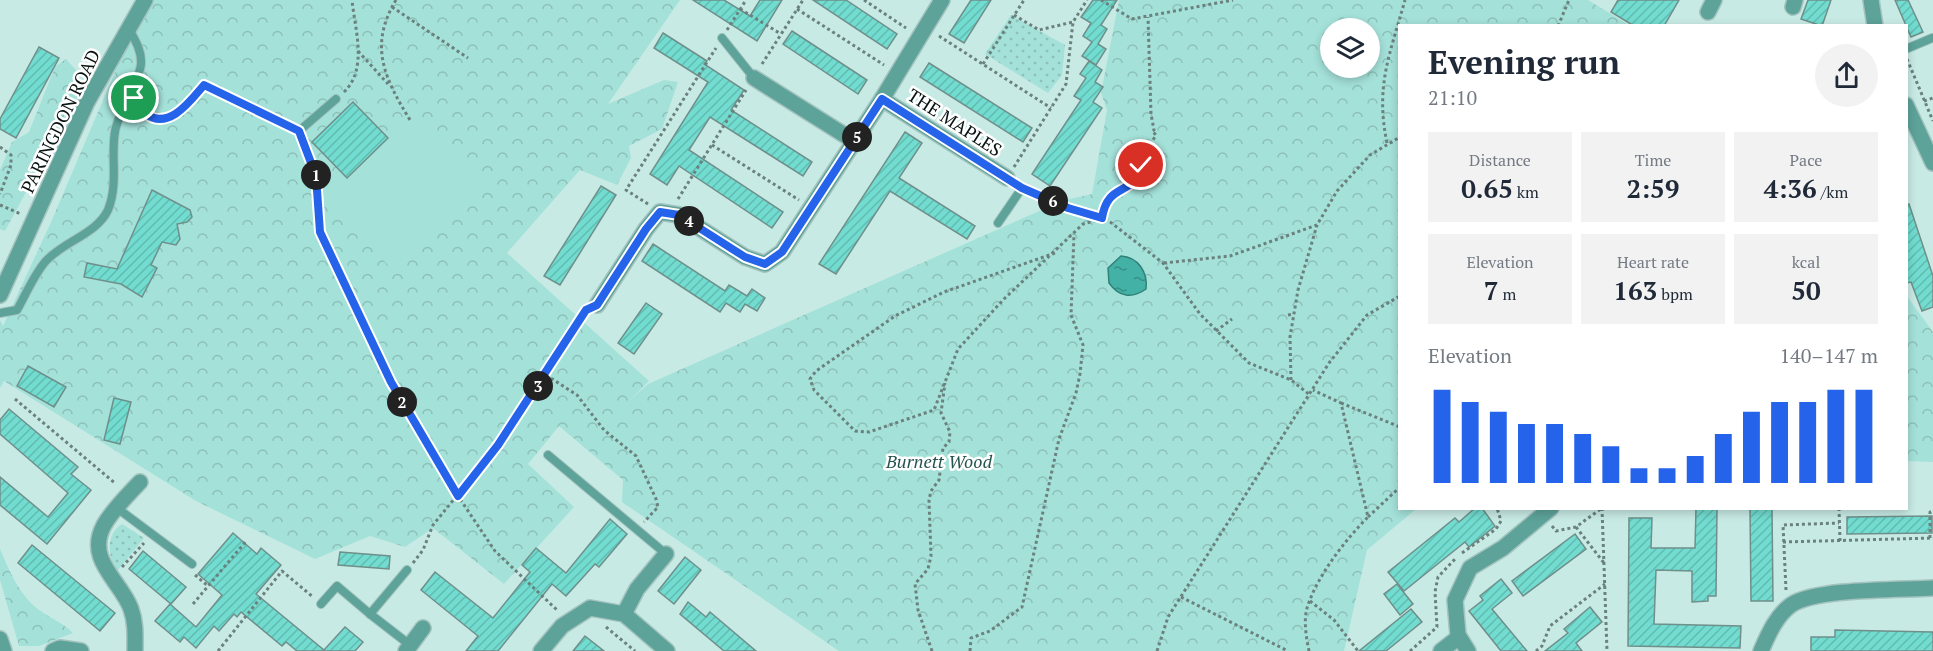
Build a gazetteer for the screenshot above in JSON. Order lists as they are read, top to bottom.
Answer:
{
  "streets": {
    "street": ["PARINGDON ROAD", "THE MAPLES"]
  },
  "parks": ["Burnett Wood"],
  "page": {
    "heading": ["Evening run", "21:10"],
    "pins": [
      "5",
      "1",
      "6",
      "4",
      "3",
      "2"
    ],
    "stats": [
      ["Distance", "0.65 km"],
      ["Time", "2:59"],
      ["Pace", "4:36 /km"],
      ["Elevation", "7 m"],
      ["Heart rate", "163 bpm"],
      ["kcal", "50"]
    ],
    "chart": ["Elevation", "140–147 m"]
  }
}
